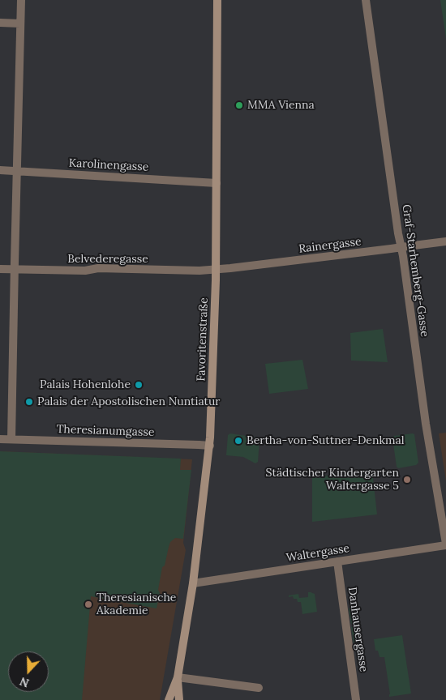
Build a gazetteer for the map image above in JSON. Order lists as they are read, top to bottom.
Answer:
{
  "streets": {
    "main road": ["Favoritenstraße"],
    "street": [
      "Karolinengasse",
      "Rainergasse",
      "Belvederegasse",
      "Graf-Starhemberg-Gasse",
      "Theresianumgasse",
      "Waltergasse",
      "Danhausergasse"
    ]
  },
  "crossings": [
    ["Karolinengasse", "Favoritenstraße"],
    ["Rainergasse", "Belvederegasse"],
    ["Rainergasse", "Graf-Starhemberg-Gasse"],
    ["Rainergasse", "Favoritenstraße"],
    ["Belvederegasse", "Favoritenstraße"],
    ["Graf-Starhemberg-Gasse", "Waltergasse"],
    ["Favoritenstraße", "Theresianumgasse"],
    ["Favoritenstraße", "Waltergasse"],
    ["Waltergasse", "Danhausergasse"]
  ],
  "places": [
    "MMA Vienna",
    "Palais Hohenlohe",
    "Palais der Apostolischen Nuntiatur",
    "Bertha-von-Suttner-Denkmal",
    "Städtischer Kindergarten Waltergasse 5",
    "Theresianische Akademie"
  ],
  "north": "bottom"
}
